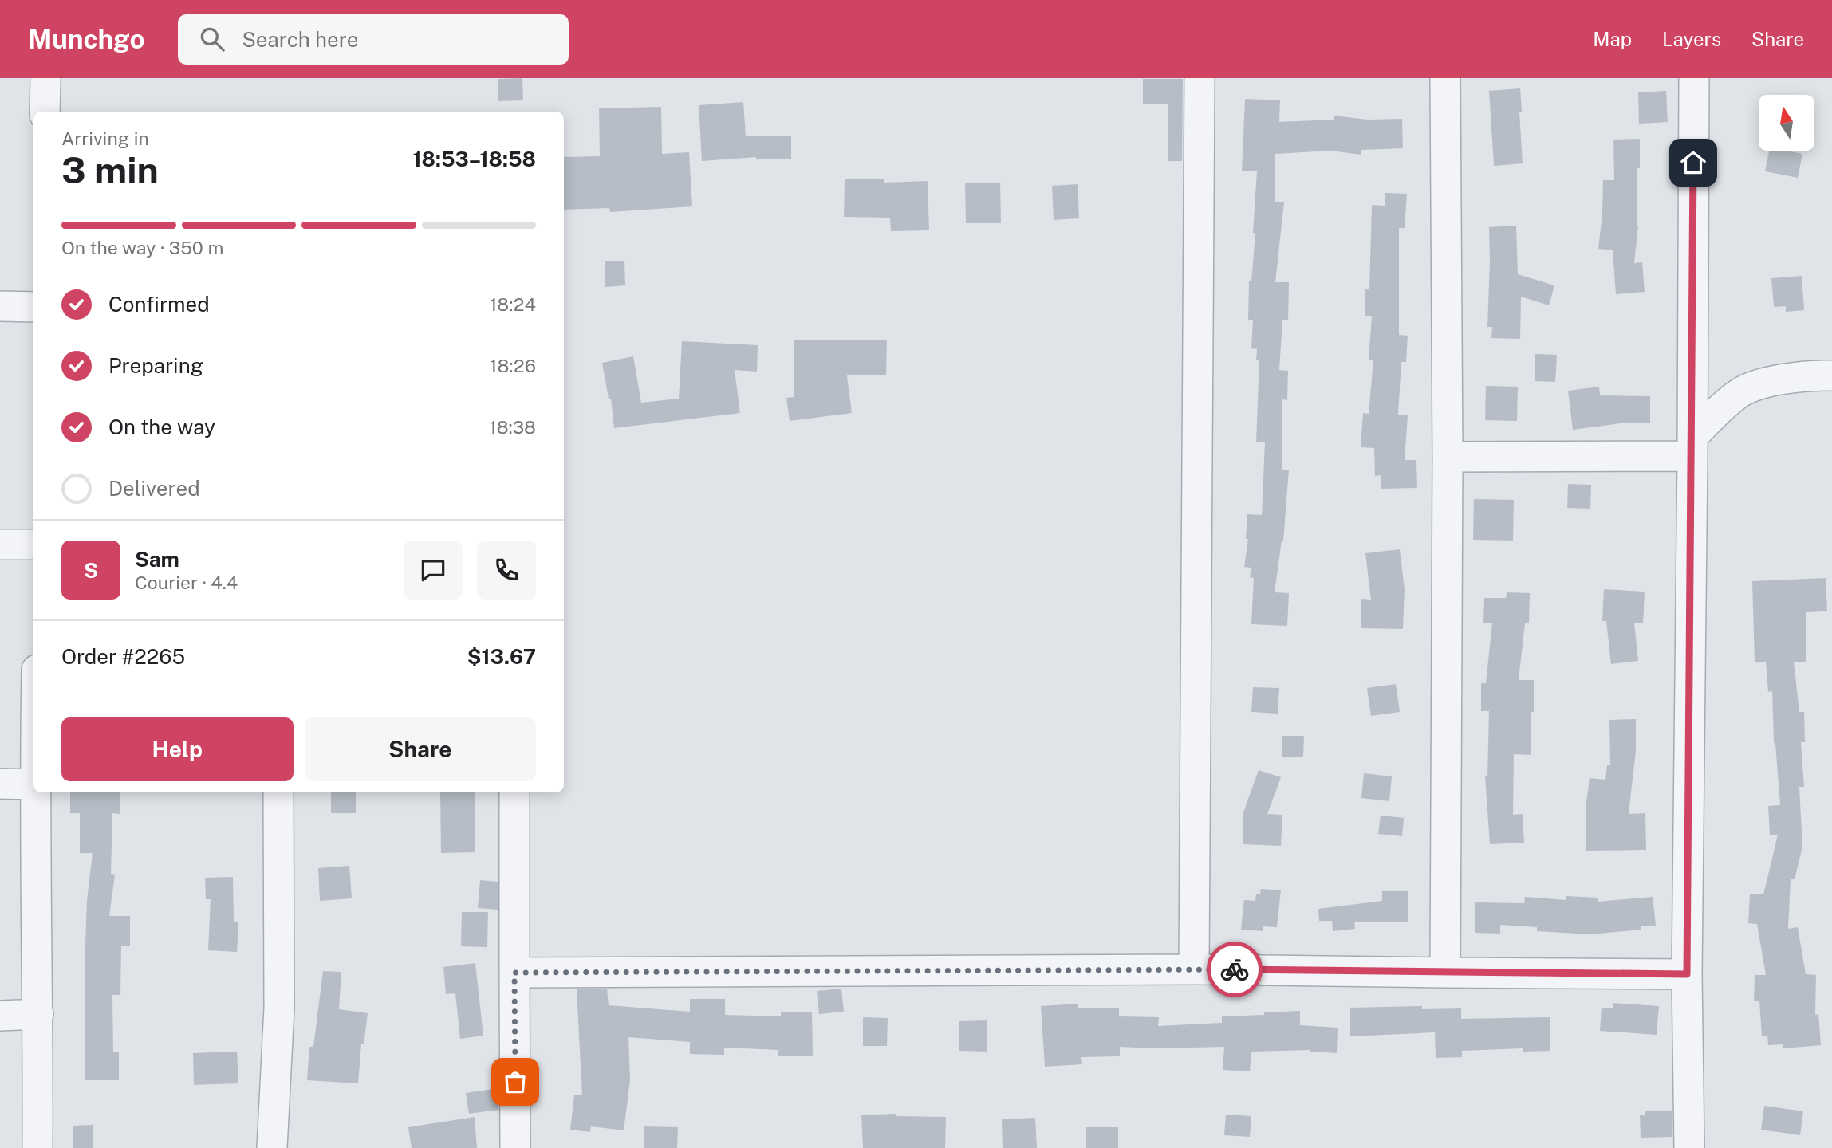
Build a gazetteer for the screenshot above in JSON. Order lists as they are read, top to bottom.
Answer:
{
  "north": "top",
  "page": {
    "header": "Munchgo",
    "search": "Search here",
    "nav": ["Map", "Layers", "Share"],
    "heading": ["3 min", "Arriving in", "18:53–18:58"],
    "panel": [
      "Sam",
      "Courier · 4.4",
      "Order #2265",
      "$13.67"
    ],
    "bar": "On the way · 350 m",
    "list": [
      ["Confirmed", "18:24"],
      ["Preparing", "18:26"],
      ["On the way", "18:38"],
      "Delivered"
    ],
    "round": "S",
    "buttons": ["Help", "Share"]
  }
}
